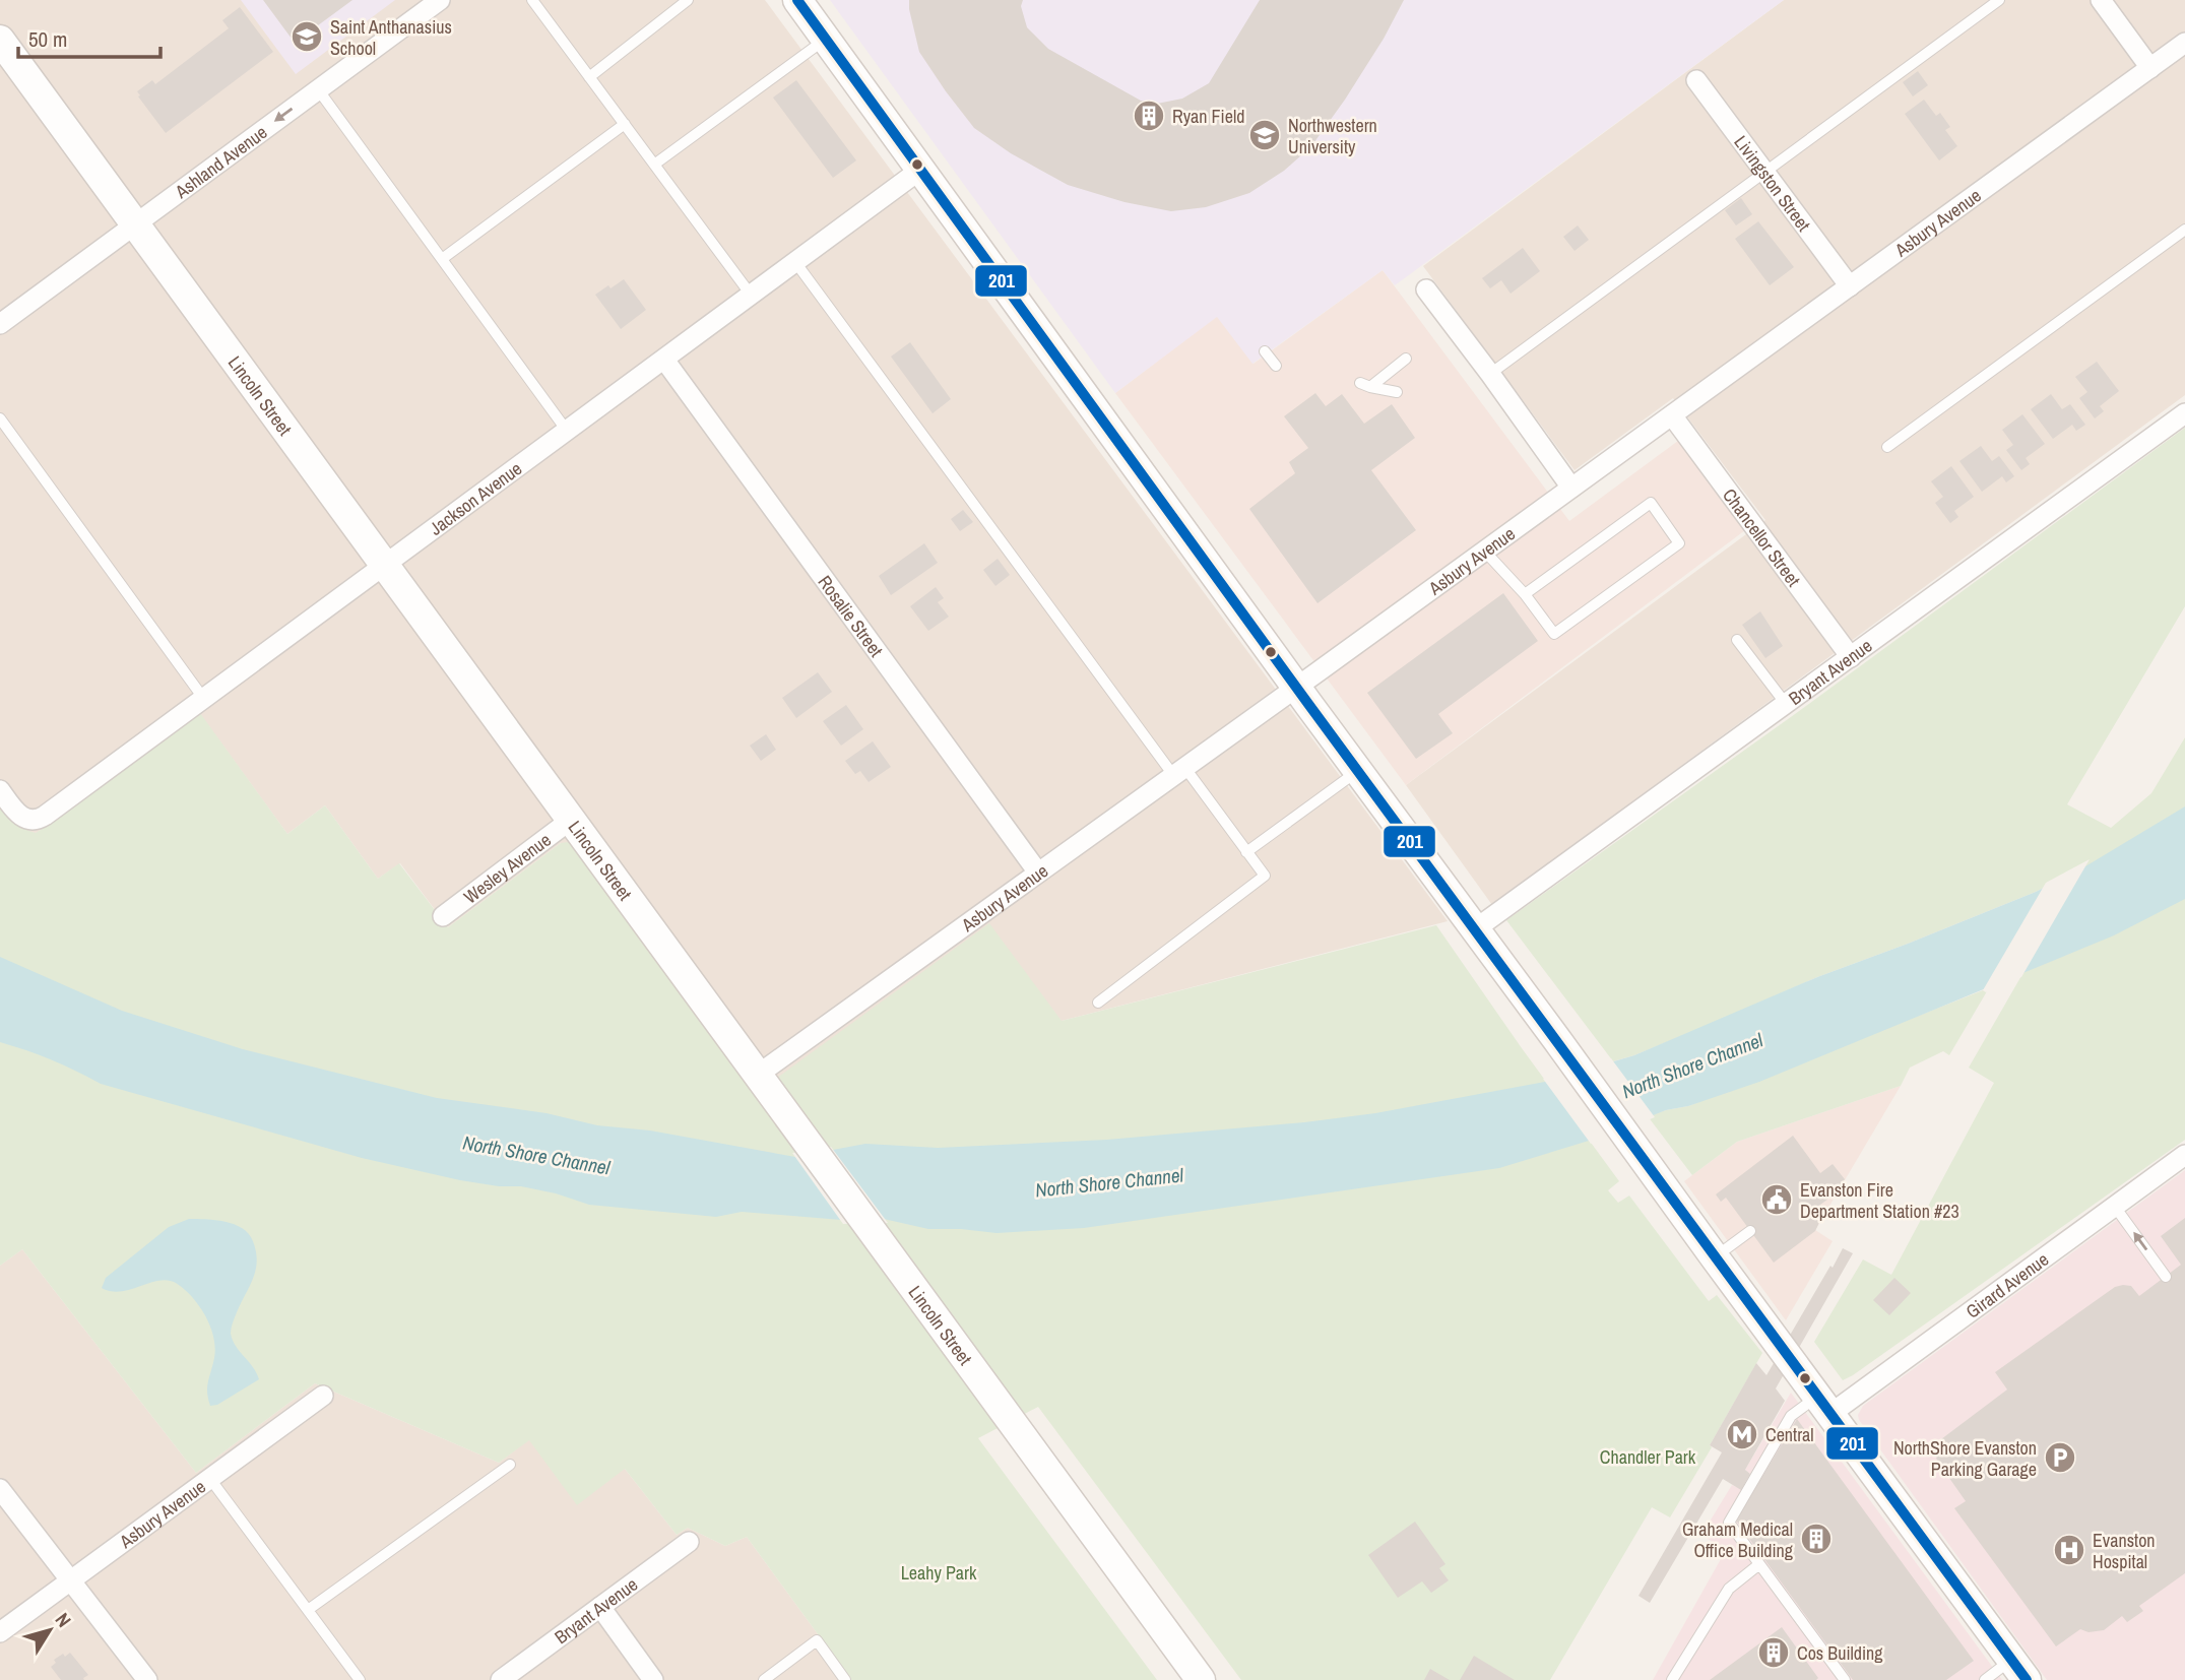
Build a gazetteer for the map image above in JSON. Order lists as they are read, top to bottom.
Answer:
{
  "streets": {
    "main road": ["Lincoln Street"],
    "street": [
      "Ashland Avenue",
      "Livingston Street",
      "Asbury Avenue",
      "Jackson Avenue",
      "Chancellor Street",
      "Rosalie Street",
      "Bryant Avenue",
      "Wesley Avenue",
      "Girard Avenue"
    ]
  },
  "crossings": [
    ["Ashland Avenue", "Lincoln Street"],
    ["Livingston Street", "Asbury Avenue"],
    ["Asbury Avenue", "Lincoln Street"],
    ["Asbury Avenue", "Chancellor Street"],
    ["Asbury Avenue", "Rosalie Street"],
    ["Lincoln Street", "Jackson Avenue"],
    ["Lincoln Street", "Wesley Avenue"],
    ["Jackson Avenue", "Rosalie Street"],
    ["Chancellor Street", "Bryant Avenue"]
  ],
  "one_way": ["Ashland Avenue"],
  "water": ["North Shore Channel"],
  "parks": ["Chandler Park", "Leahy Park"],
  "places": {
    "school or university": ["Saint Anthanasius School", "Northwestern University"],
    "building": ["Ryan Field", "Graham Medical Office Building", "Cos Building"],
    "public building": ["Evanston Fire Department Station #23"],
    "metro station": ["Central"],
    "parking": ["NorthShore Evanston Parking Garage"],
    "hospital": ["Evanston Hospital"]
  },
  "lines": ["transit line 201"],
  "scale_bar": "50 m",
  "north": "top right"
}
